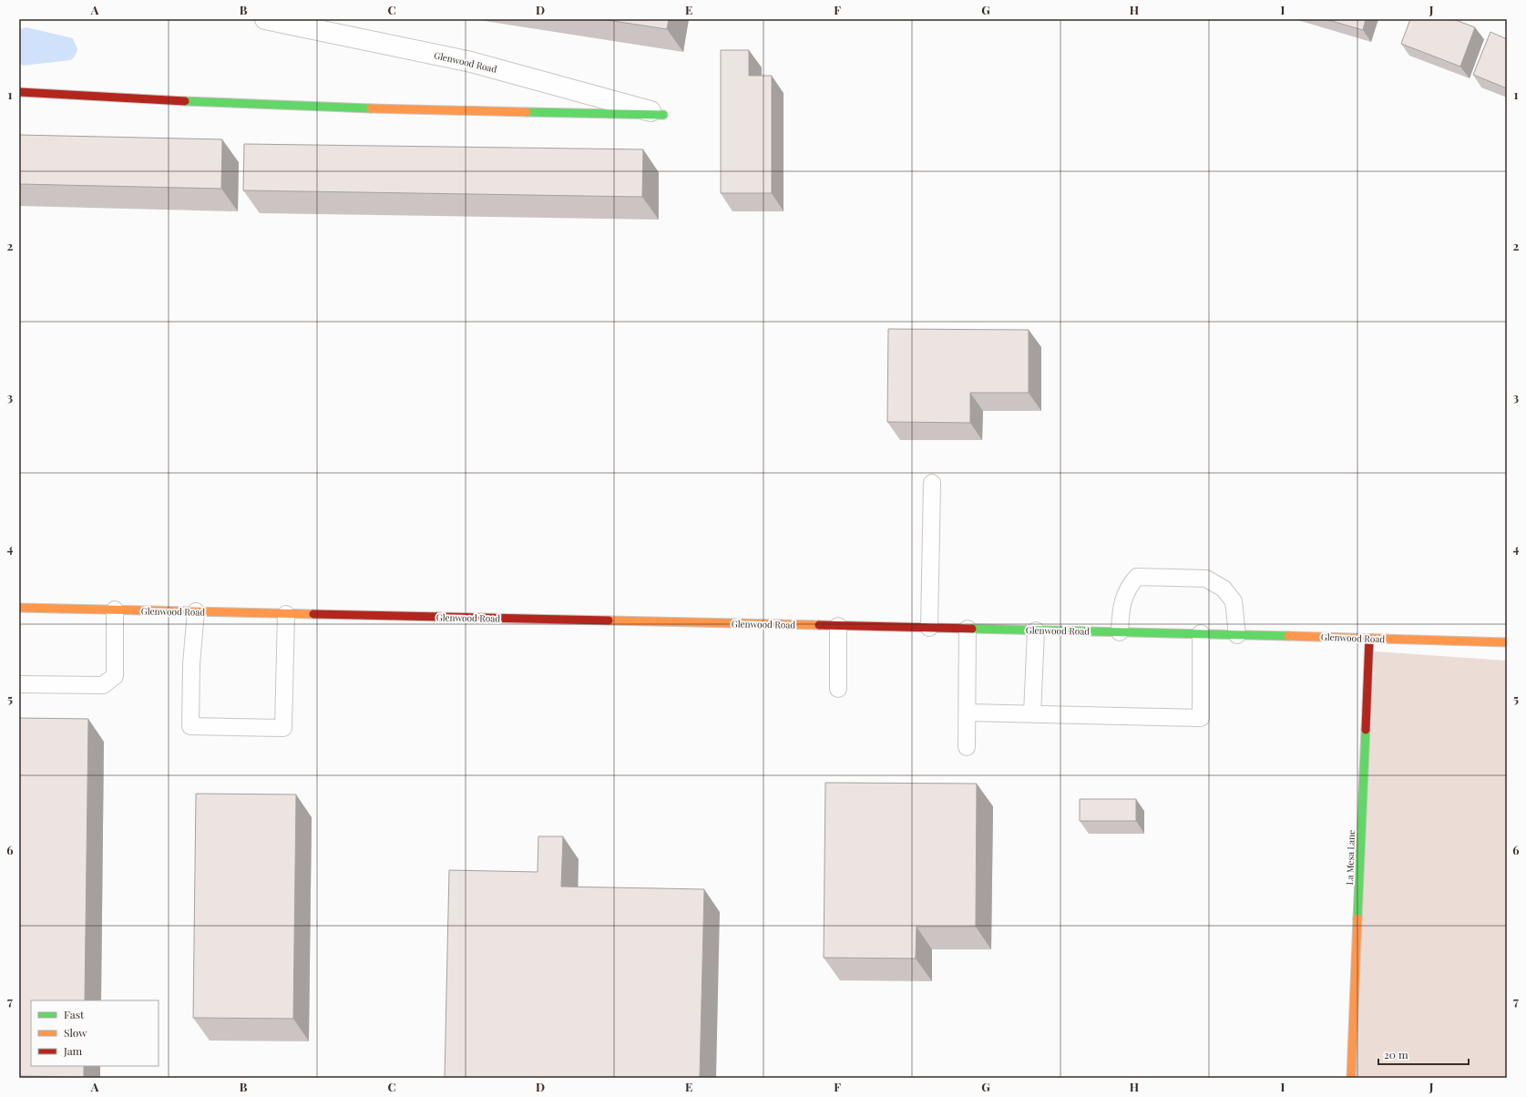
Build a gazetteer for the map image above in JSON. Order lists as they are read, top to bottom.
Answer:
{
  "streets": {
    "main road": ["Glenwood Road", "La Mesa Lane"]
  },
  "crossings": [
    ["Glenwood Road", "La Mesa Lane"]
  ],
  "legend": ["Fast", "Slow", "Jam"],
  "scale_bar": "20 m",
  "grid": {
    "columns": [
      "A",
      "B",
      "C",
      "D",
      "E",
      "F",
      "G",
      "H",
      "I",
      "J"
    ],
    "rows": [
      "1",
      "2",
      "3",
      "4",
      "5",
      "6",
      "7"
    ]
  }
}
